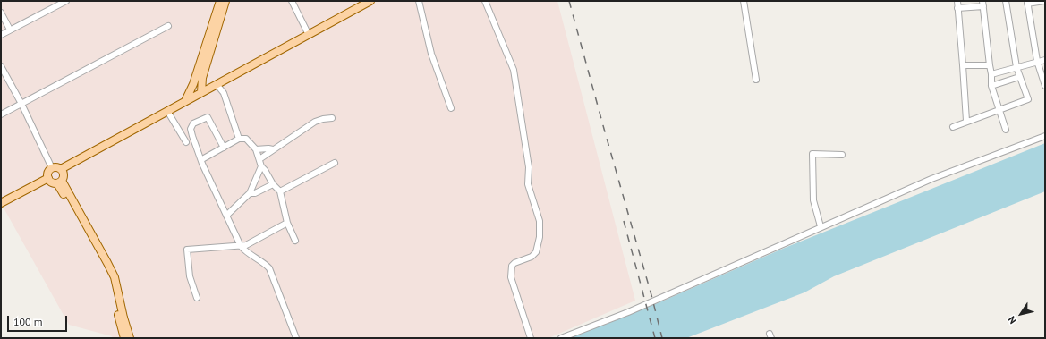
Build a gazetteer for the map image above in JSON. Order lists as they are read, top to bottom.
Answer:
{
  "scale_bar": "100 m",
  "north": "bottom left"
}
